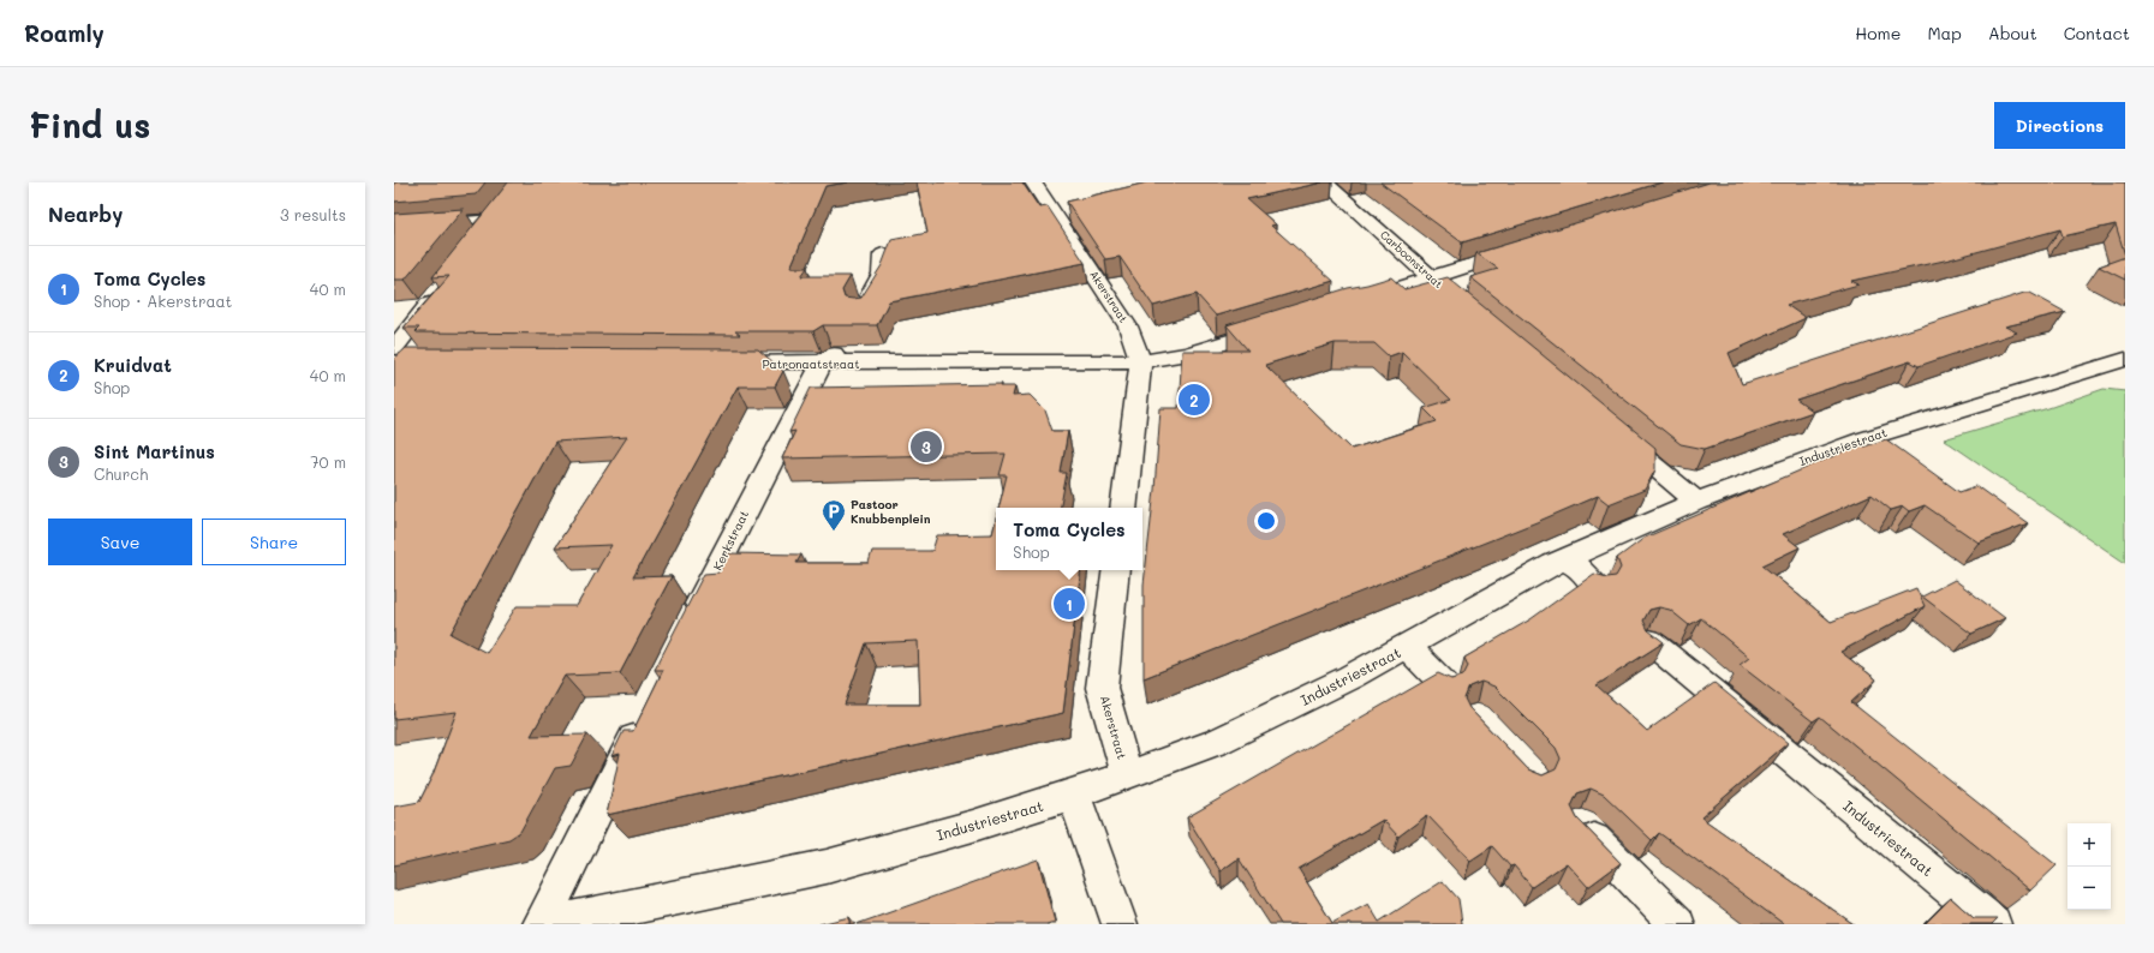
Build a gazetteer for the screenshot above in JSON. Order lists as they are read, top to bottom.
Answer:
{
  "streets": {
    "street": [
      "Carboonstraat",
      "Akerstraat",
      "Patronaatstraat",
      "Industriestraat",
      "Kerkstraat"
    ]
  },
  "crossings": [
    ["Akerstraat", "Patronaatstraat"],
    ["Akerstraat", "Industriestraat"],
    ["Patronaatstraat", "Kerkstraat"]
  ],
  "places": {
    "parking": ["Pastoor Knubbenplein"]
  },
  "page": {
    "header": "Roamly",
    "nav": [
      "Home",
      "Map",
      "About",
      "Contact"
    ],
    "buttons": [
      "Directions",
      ["Save", "Share"]
    ],
    "title": "Find us",
    "heading": ["Nearby", "3 results"],
    "list": [
      {
        "mark": "1",
        "name": "Toma Cycles",
        "note": "Shop · Akerstraat",
        "value": "40 m"
      },
      {
        "mark": "2",
        "name": "Kruidvat",
        "note": "Shop",
        "value": "40 m"
      },
      {
        "mark": "3",
        "name": "Sint Martinus",
        "note": "Church",
        "value": "70 m"
      }
    ],
    "pins": ["2", "3", "1"],
    "popup": ["Toma Cycles", "Shop"],
    "map_buttons": ["+", "−"]
  }
}
